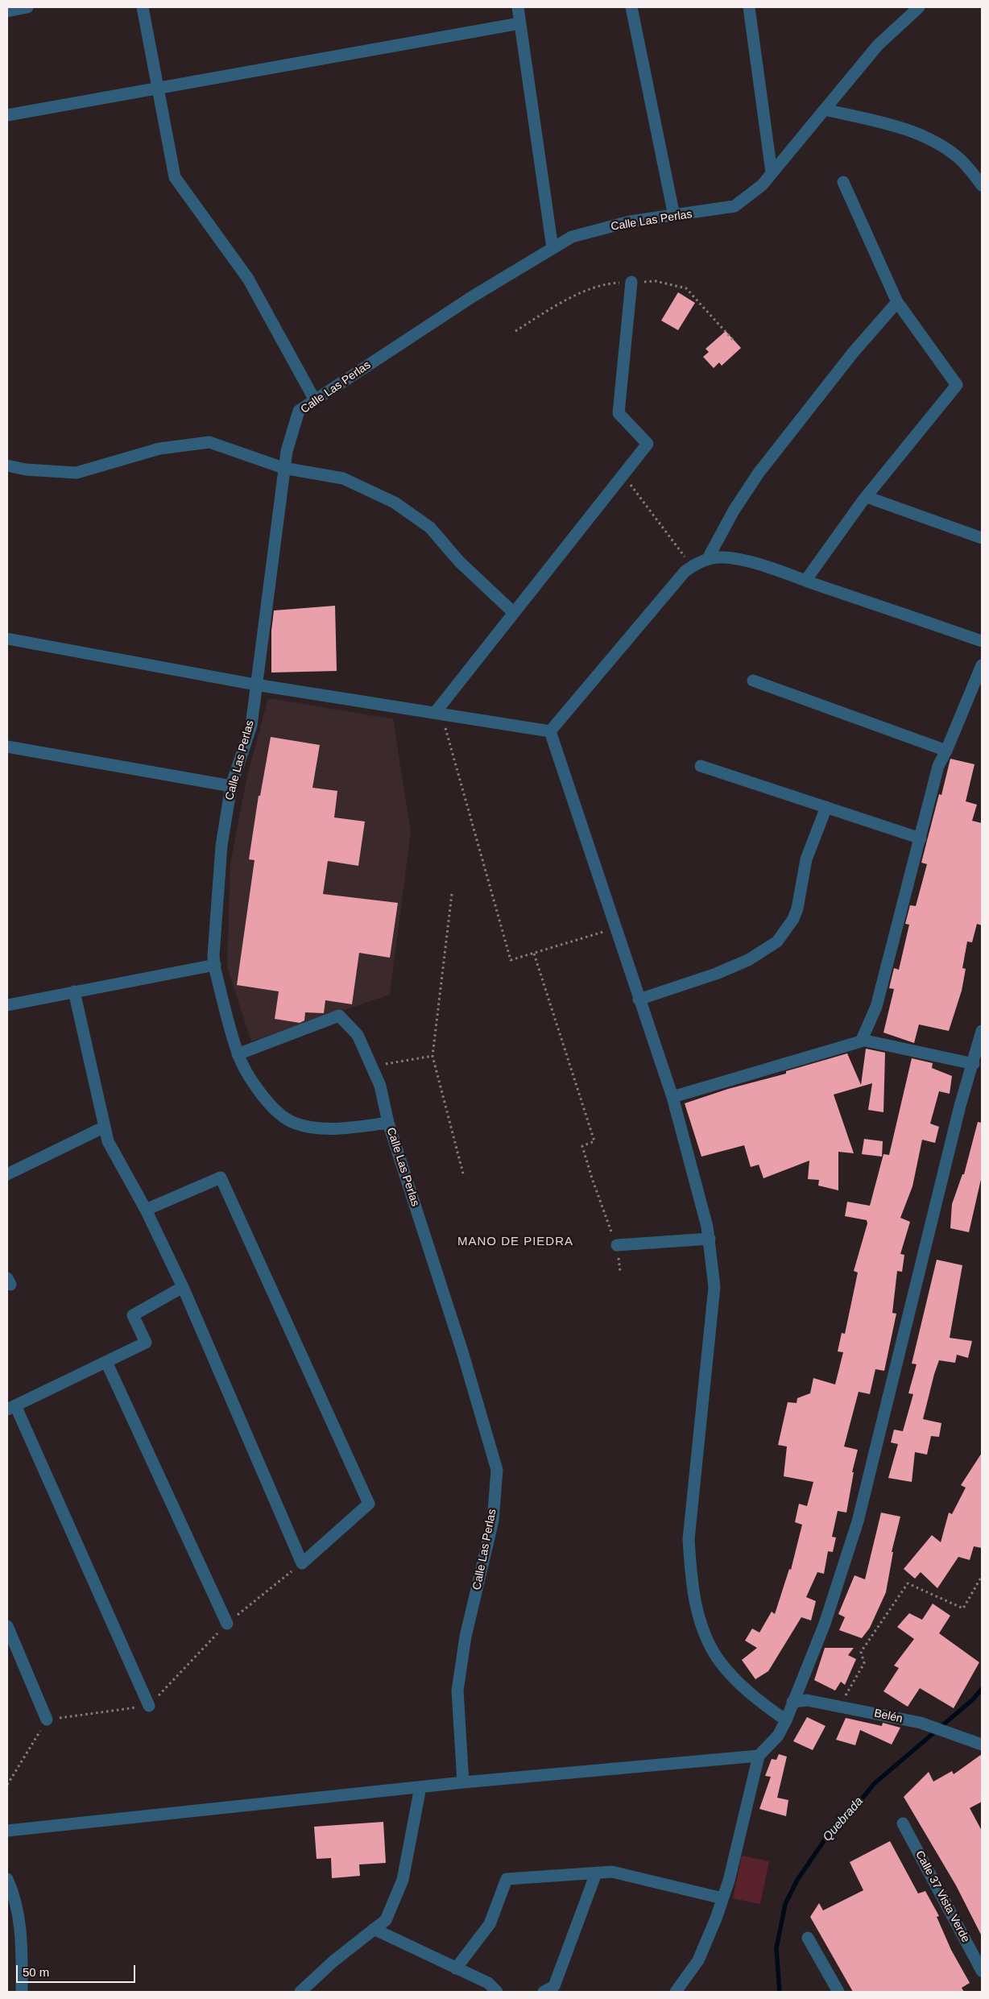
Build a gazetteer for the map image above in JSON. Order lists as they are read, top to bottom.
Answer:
{
  "streets": {
    "street": ["Calle Las Perlas", "Belén", "Calle 37 Vista Verde"]
  },
  "districts": ["MANO DE PIEDRA"],
  "water": ["Quebrada"],
  "scale_bar": "50 m"
}
